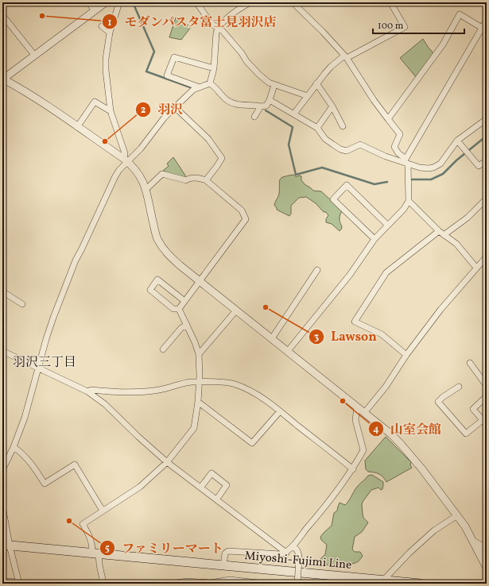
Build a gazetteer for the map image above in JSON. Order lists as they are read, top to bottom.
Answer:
{
  "streets": {
    "main road": ["Miyoshi-Fujimi Line"]
  },
  "districts": ["羽沢三丁目"],
  "places": [
    "モダンパスタ富士見羽沢店",
    "羽沢",
    "Lawson",
    "山室会館",
    "ファミリーマート"
  ],
  "scale_bar": "100 m"
}
